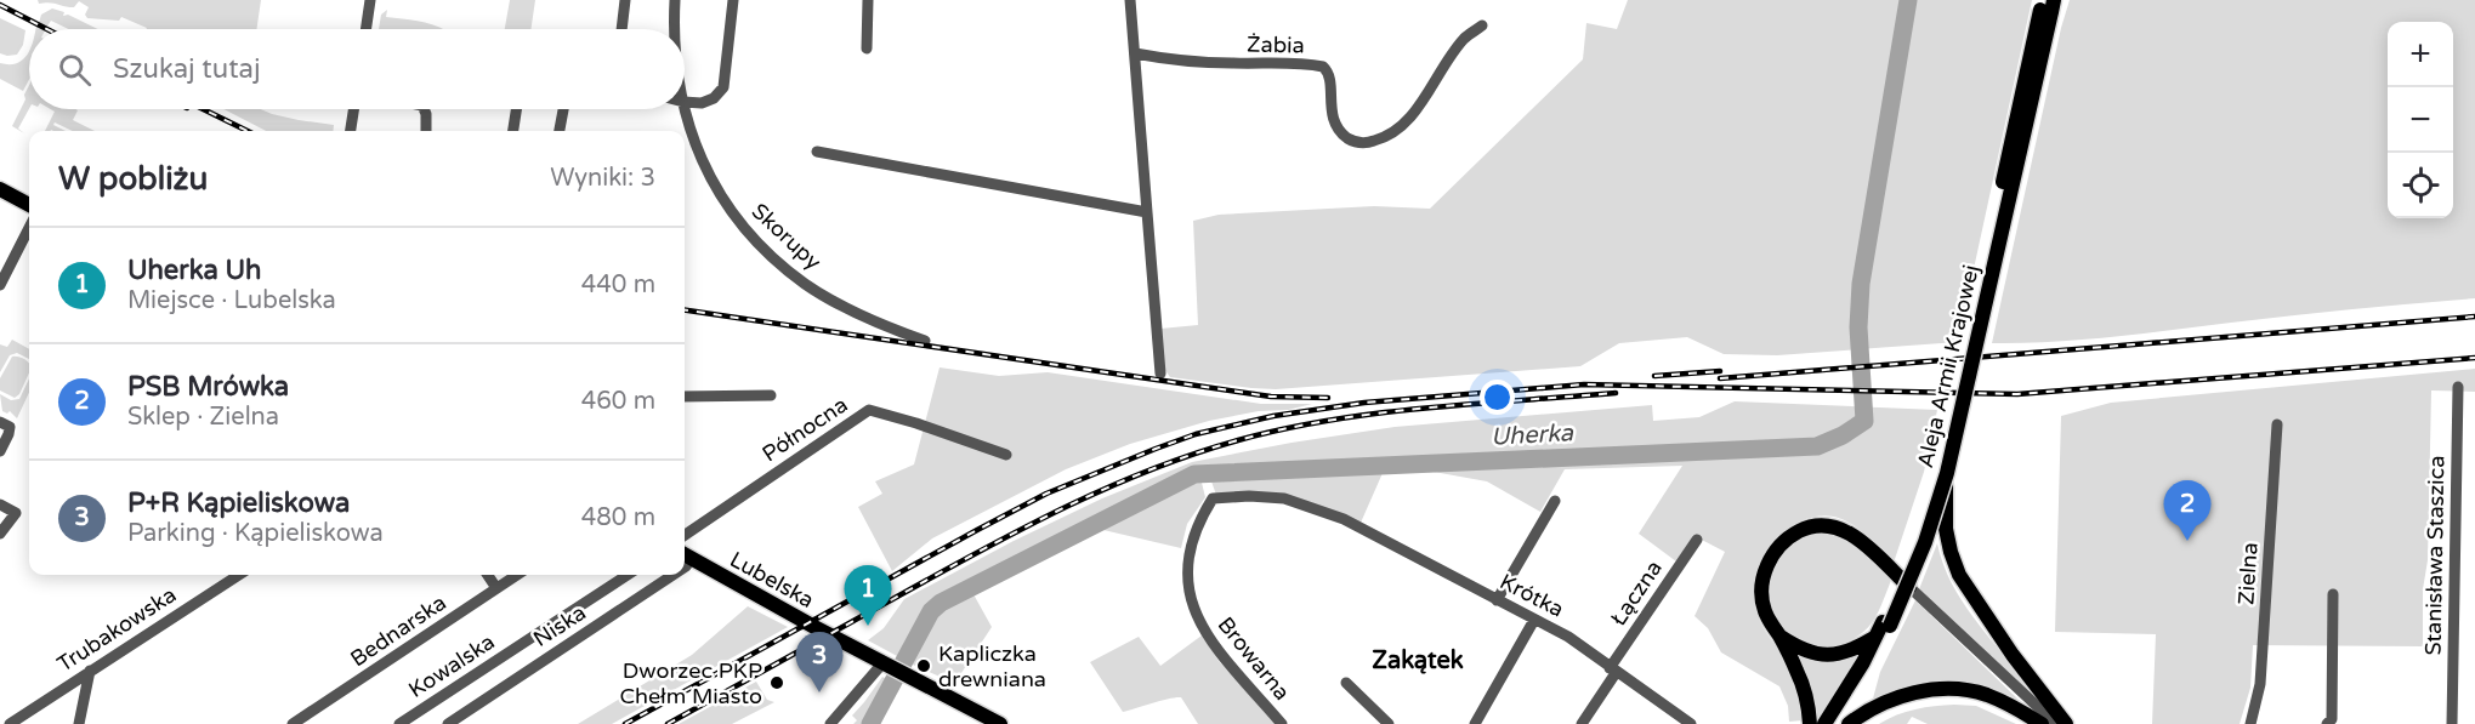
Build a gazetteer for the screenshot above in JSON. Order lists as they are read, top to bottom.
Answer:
{
  "streets": {
    "main road": ["Aleja Armii Krajowej", "Lubelska"],
    "street": [
      "Żabia",
      "Skorupy",
      "Północna",
      "Stanisława Staszica",
      "Zielna",
      "Łączna",
      "Krótka",
      "Niska",
      "Trubakowska",
      "Bednarska",
      "Browarna",
      "Kowalska"
    ]
  },
  "crossings": [
    ["Łączna", "Krótka"],
    ["Krótka", "Browarna"]
  ],
  "districts": ["Zakątek"],
  "water": ["Uherka"],
  "places": ["Kapliczka drewniana", "Dworzec PKP Chełm Miasto"],
  "page": {
    "map_buttons": ["+", "−"],
    "search": "Szukaj tutaj",
    "heading": ["W pobliżu", "Wyniki: 3"],
    "list": [
      {
        "mark": "1",
        "name": "Uherka Uh",
        "note": "Miejsce · Lubelska",
        "value": "440 m"
      },
      {
        "mark": "2",
        "name": "PSB Mrówka",
        "note": "Sklep · Zielna",
        "value": "460 m"
      },
      {
        "mark": "3",
        "name": "P+R Kąpieliskowa",
        "note": "Parking · Kąpieliskowa",
        "value": "480 m"
      }
    ],
    "pins": ["2", "1", "3"]
  }
}
